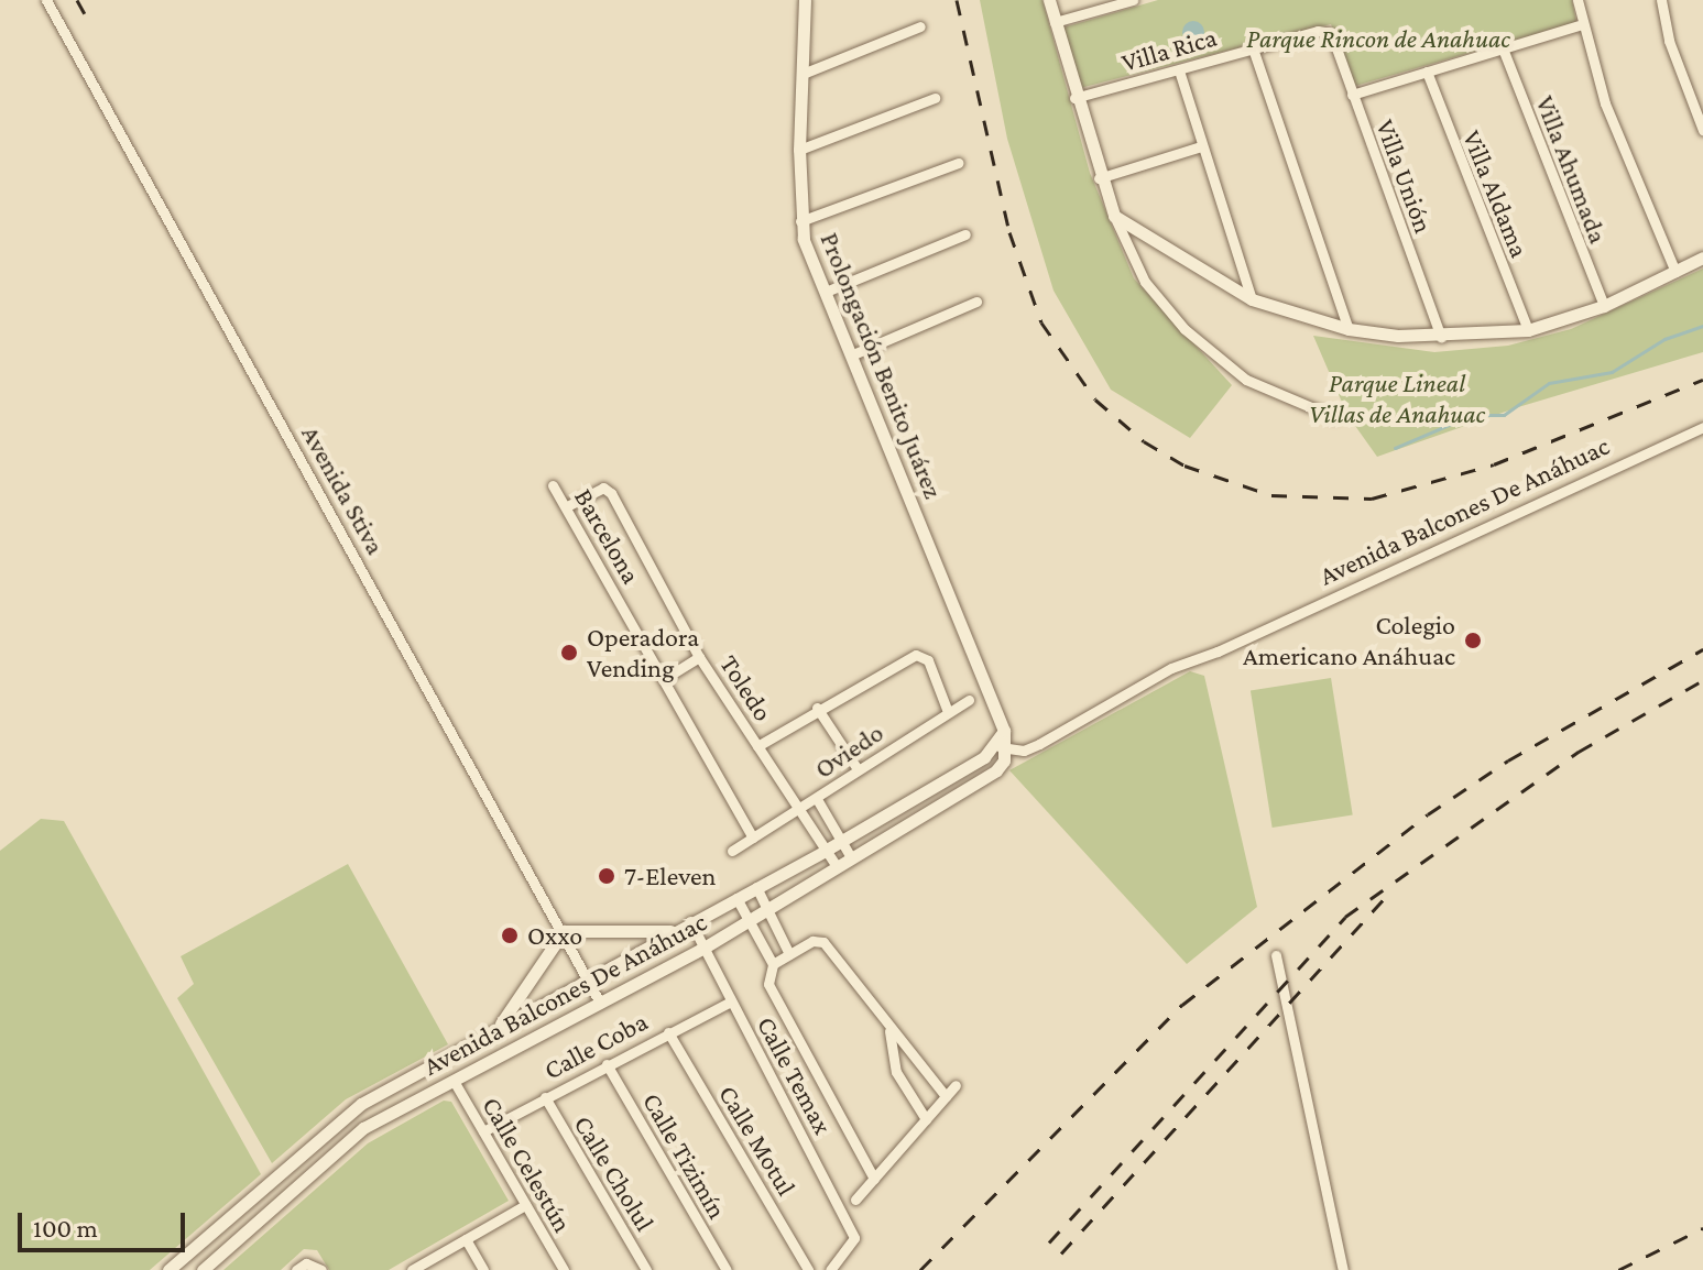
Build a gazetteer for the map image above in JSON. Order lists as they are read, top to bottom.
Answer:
{
  "streets": {
    "street": [
      "Villa Rica",
      "Villa Ahumada",
      "Villa Unión",
      "Villa Aldama",
      "Prolongación Benito Juárez",
      "Avenida Stiva",
      "Avenida Balcones De Anáhuac",
      "Barcelona",
      "Toledo",
      "Oviedo",
      "Calle Coba",
      "Calle Temax",
      "Calle Motul",
      "Calle Tizimín",
      "Calle Celestún",
      "Calle Cholul"
    ]
  },
  "crossings": [
    ["Villa Rica", "Villa Unión"],
    ["Prolongación Benito Juárez", "Avenida Balcones De Anáhuac"],
    ["Avenida Stiva", "Avenida Balcones De Anáhuac"],
    ["Avenida Balcones De Anáhuac", "Toledo"],
    ["Avenida Balcones De Anáhuac", "Calle Temax"],
    ["Avenida Balcones De Anáhuac", "Calle Celestún"],
    ["Barcelona", "Toledo"],
    ["Barcelona", "Oviedo"],
    ["Toledo", "Oviedo"],
    ["Calle Coba", "Calle Temax"],
    ["Calle Coba", "Calle Motul"],
    ["Calle Coba", "Calle Tizimín"],
    ["Calle Coba", "Calle Celestún"],
    ["Calle Coba", "Calle Cholul"]
  ],
  "parks": ["Parque Rincon de Anahuac", "Parque Lineal Villas de Anahuac"],
  "places": [
    "Colegio Americano Anáhuac",
    "Operadora Vending",
    "7-Eleven",
    "Oxxo"
  ],
  "scale_bar": "100 m"
}
